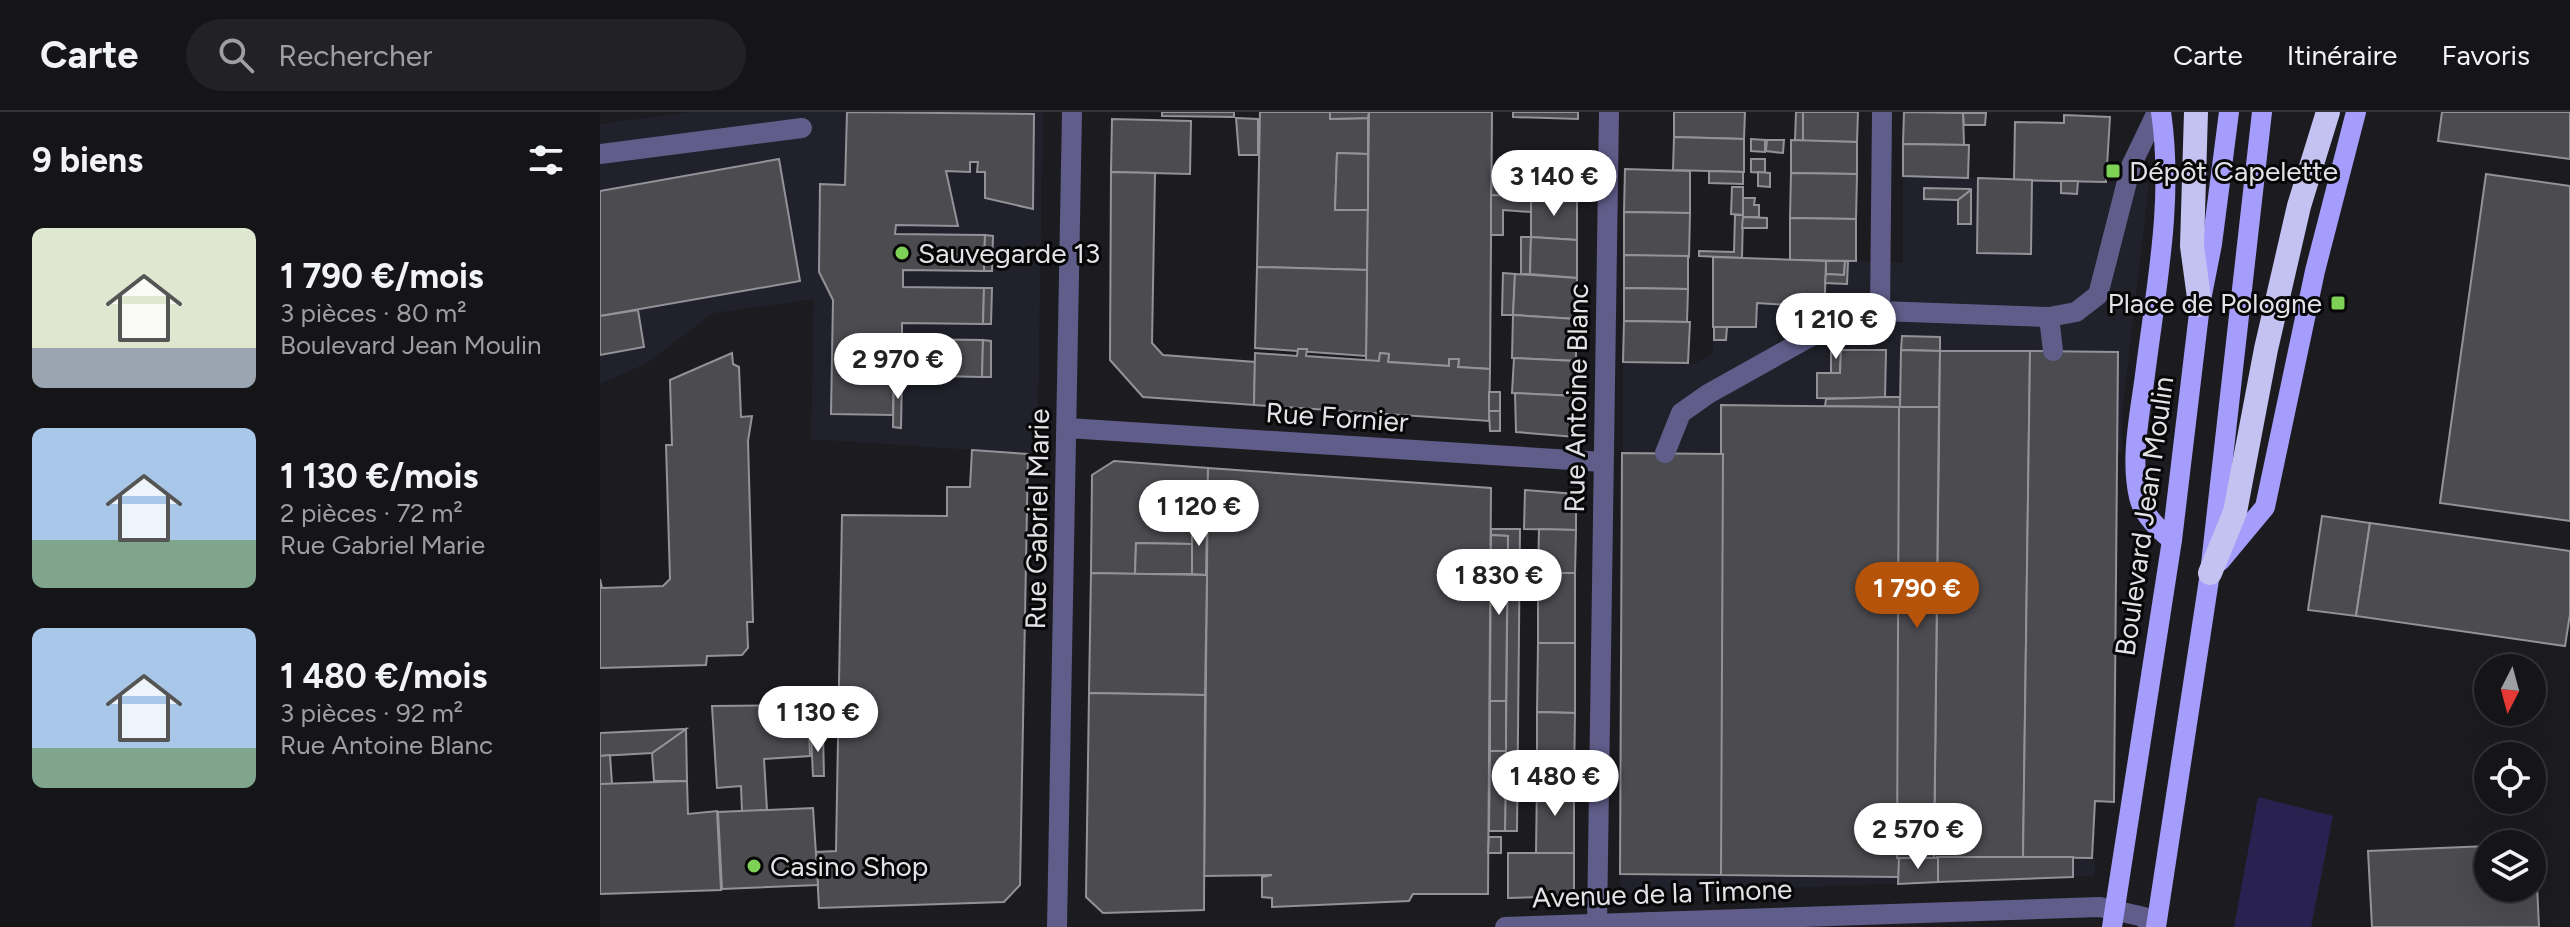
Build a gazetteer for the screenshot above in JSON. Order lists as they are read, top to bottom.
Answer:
{
  "streets": {
    "main road": ["Boulevard Jean Moulin"],
    "street": [
      "Rue Antoine Blanc",
      "Rue Fornier",
      "Rue Gabriel Marie",
      "Avenue de la Timone"
    ]
  },
  "crossings": [
    ["Rue Antoine Blanc", "Rue Fornier"],
    ["Rue Antoine Blanc", "Avenue de la Timone"],
    ["Rue Fornier", "Rue Gabriel Marie"],
    ["Boulevard Jean Moulin", "Avenue de la Timone"]
  ],
  "places": {
    "transit": ["Dépôt Capelette", "Place de Pologne"],
    "other": ["Sauvegarde 13", "Casino Shop"]
  },
  "north": "bottom",
  "page": {
    "header": "Carte",
    "search": "Rechercher",
    "nav": ["Carte", "Itinéraire", "Favoris"],
    "heading": "9 biens",
    "price": [
      "3 140 €",
      "1 210 €",
      "2 970 €",
      "1 120 €",
      "1 830 €",
      "1 790 €",
      "1 130 €",
      "1 480 €",
      "2 570 €"
    ],
    "list": [
      {
        "name": "1 790 €/mois",
        "note": "3 pièces · 80 m² · Boulevard Jean Moulin"
      },
      {
        "name": "1 130 €/mois",
        "note": "2 pièces · 72 m² · Rue Gabriel Marie"
      },
      {
        "name": "1 480 €/mois",
        "note": "3 pièces · 92 m² · Rue Antoine Blanc"
      }
    ]
  }
}
